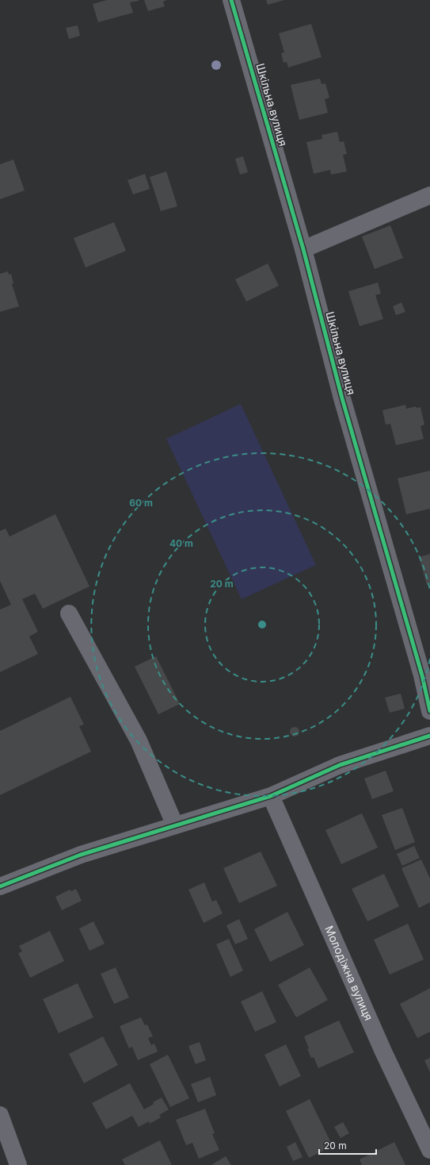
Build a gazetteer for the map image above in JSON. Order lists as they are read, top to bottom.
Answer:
{
  "streets": {
    "street": ["Шкільна вулиця", "Молодіжна вулиця"]
  },
  "scale_bar": "20 m",
  "rings": ["60 m", "40 m", "20 m"]
}
